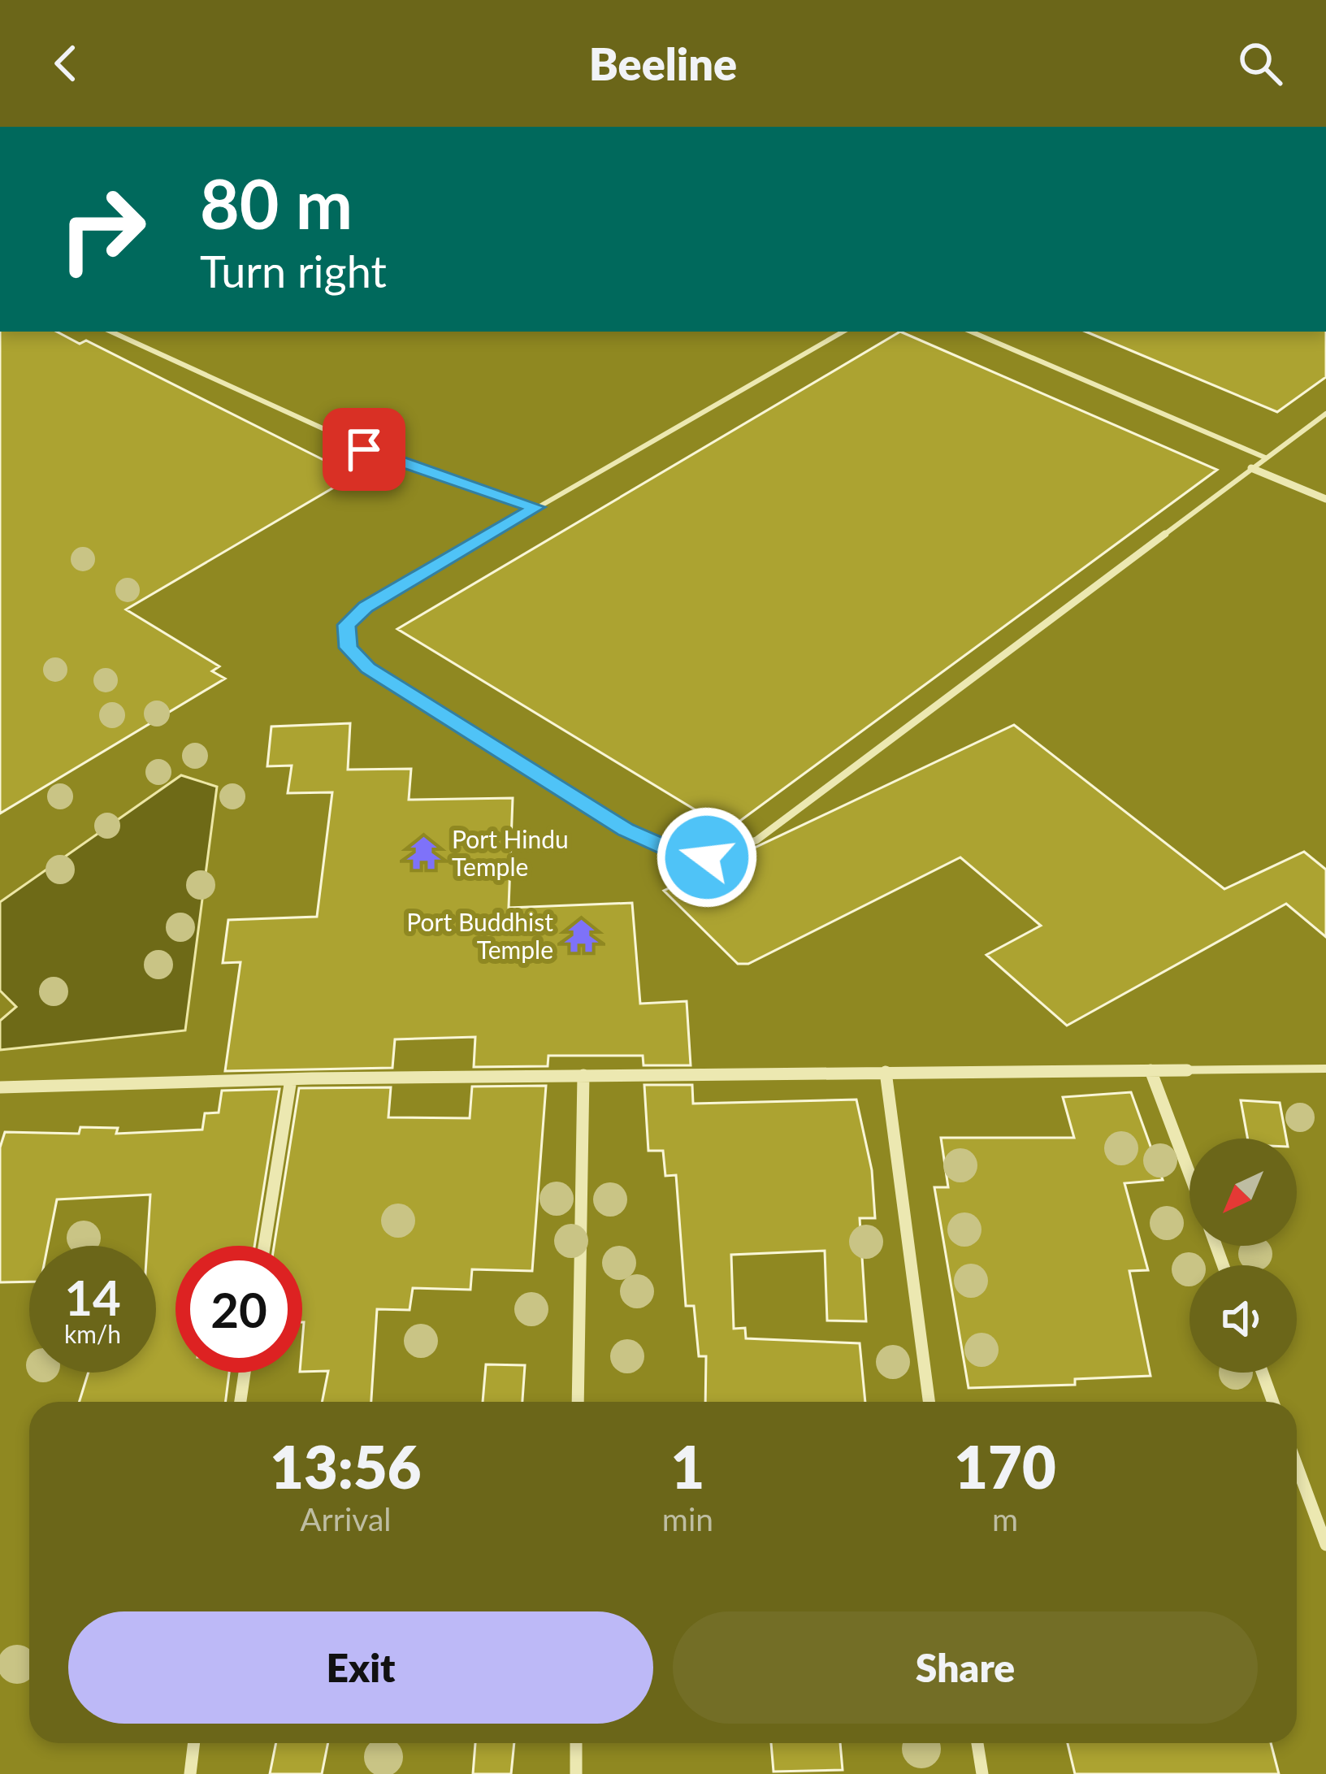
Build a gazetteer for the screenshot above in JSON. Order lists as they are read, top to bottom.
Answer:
{
  "places": {
    "temple": ["Port Hindu Temple", "Port Buddhist Temple"]
  },
  "north": "bottom left",
  "page": {
    "header": "Beeline",
    "turn": ["80 m", "Turn right"],
    "speed": "14 km/h",
    "limit": "20",
    "eta": [
      "13:56",
      "Arrival",
      "1",
      "min",
      "170",
      "m"
    ],
    "buttons": ["Exit", "Share"]
  }
}
